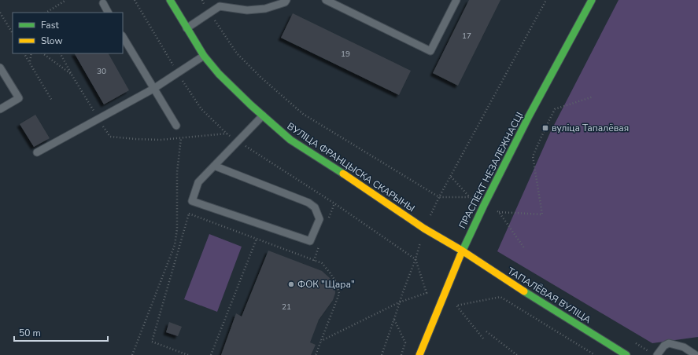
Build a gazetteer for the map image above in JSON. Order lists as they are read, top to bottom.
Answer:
{
  "streets": {
    "main road": ["ВУЛІЦА ФРАНЦЫСКА СКАРЫНЫ", "ПРАСПЕКТ НЕЗАЛЕЖНАСЦІ", "ТАПАЛЁВАЯ ВУЛІЦА"]
  },
  "crossings": [
    ["ВУЛІЦА ФРАНЦЫСКА СКАРЫНЫ", "ПРАСПЕКТ НЕЗАЛЕЖНАСЦІ"],
    ["ВУЛІЦА ФРАНЦЫСКА СКАРЫНЫ", "ТАПАЛЁВАЯ ВУЛІЦА"],
    ["ПРАСПЕКТ НЕЗАЛЕЖНАСЦІ", "ТАПАЛЁВАЯ ВУЛІЦА"]
  ],
  "places": {
    "transit": ["вуліца Тапалёвая"],
    "other": ["ФОК \"Щара\""]
  },
  "house_numbers": [
    "17",
    "19",
    "30",
    "21"
  ],
  "legend": ["Fast", "Slow"],
  "scale_bar": "50 m"
}
